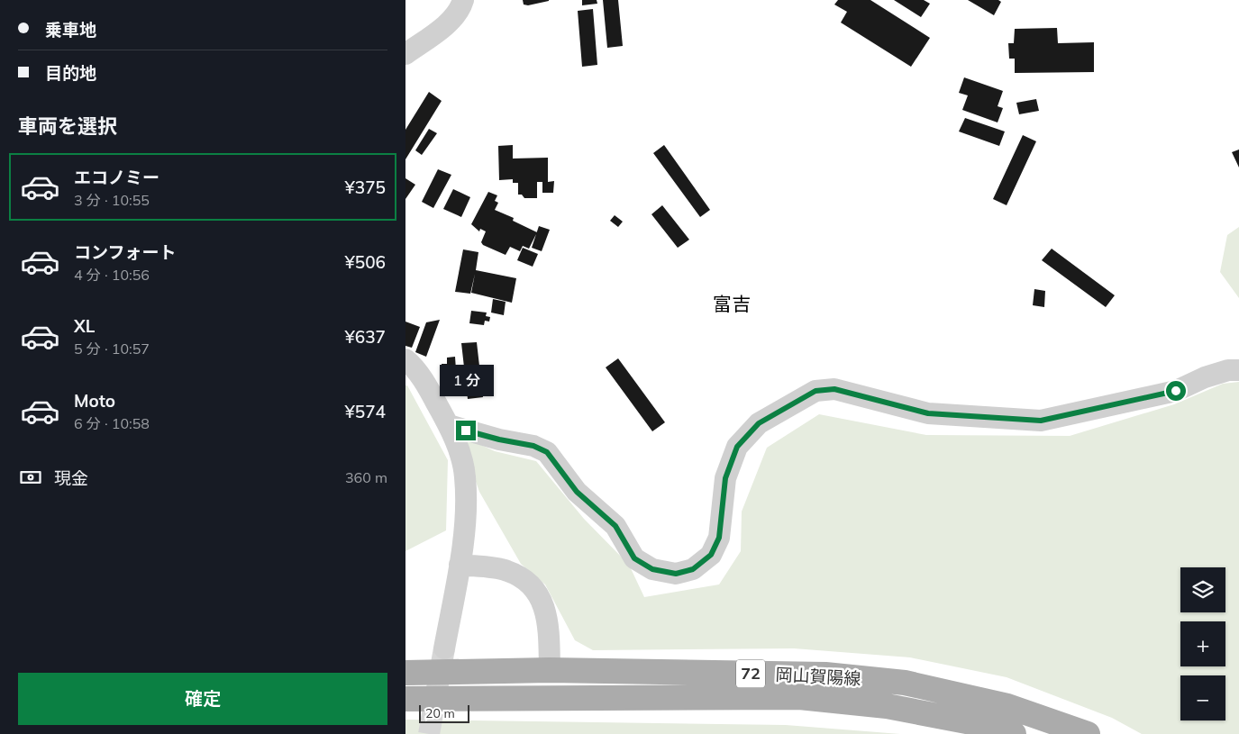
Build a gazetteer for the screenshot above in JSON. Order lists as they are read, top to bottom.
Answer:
{
  "streets": {
    "main road": ["72", "岡山賀陽線"]
  },
  "districts": ["富吉"],
  "scale_bar": "20 m",
  "page": {
    "banner": ["乗車地", "目的地"],
    "heading": "車両を選択",
    "list": [
      {
        "name": "エコノミー",
        "note": "3 分 · 10:55",
        "value": "¥375"
      },
      {
        "name": "コンフォート",
        "note": "4 分 · 10:56",
        "value": "¥506"
      },
      {
        "name": "XL",
        "note": "5 分 · 10:57",
        "value": "¥637"
      },
      {
        "name": "Moto",
        "note": "6 分 · 10:58",
        "value": "¥574"
      }
    ],
    "bubble": "1 分",
    "pay": ["現金", "360 m"],
    "map_buttons": ["+", "−"],
    "buttons": "確定",
    "scale": "20 m"
  }
}
